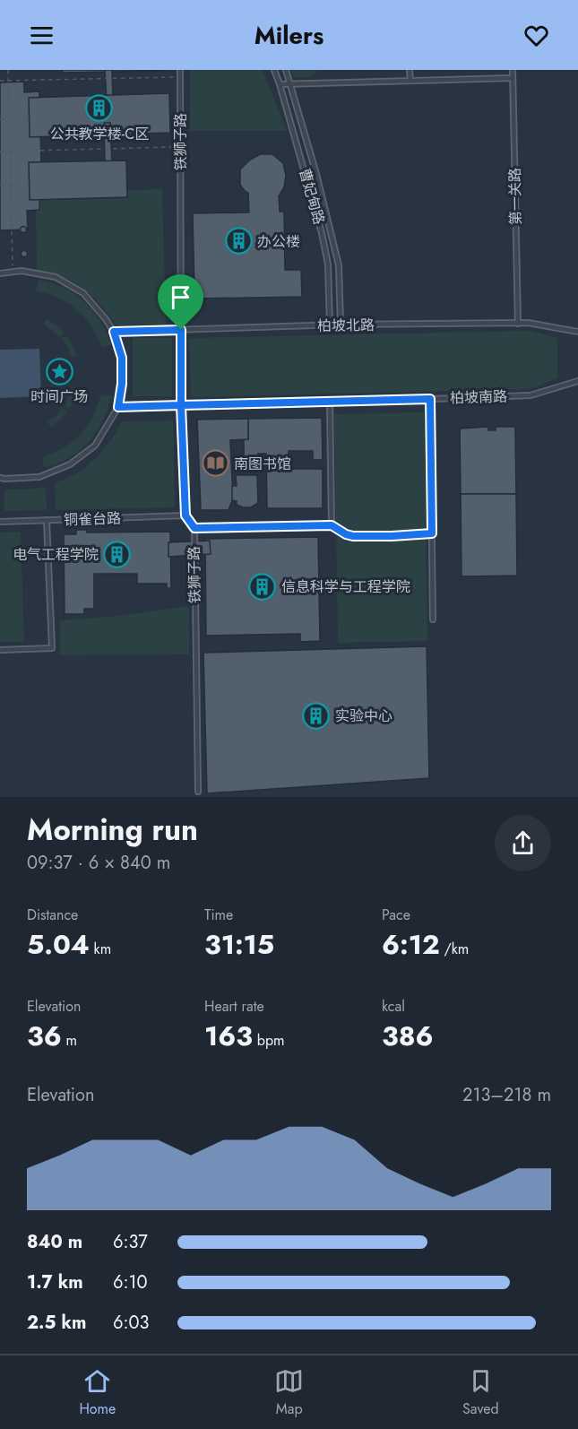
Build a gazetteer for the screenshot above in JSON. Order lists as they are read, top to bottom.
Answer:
{
  "streets": {
    "lane": [
      "铁狮子路",
      "曹妃甸路",
      "第一关路",
      "柏坡北路",
      "柏坡南路",
      "铜雀台路"
    ]
  },
  "crossings": [
    ["铁狮子路", "柏坡北路"],
    ["铁狮子路", "柏坡南路"],
    ["铁狮子路", "铜雀台路"],
    ["曹妃甸路", "柏坡北路"],
    ["第一关路", "柏坡北路"]
  ],
  "places": {
    "building": [
      "公共教学楼-C区",
      "办公楼",
      "电气工程学院",
      "信息科学与工程学院",
      "实验中心"
    ],
    "place": ["时间广场"],
    "library": ["南图书馆"]
  },
  "page": {
    "header": "Milers",
    "heading": ["Morning run", "09:37 · 6 × 840 m"],
    "stats": [
      ["Distance", "5.04 km"],
      ["Time", "31:15"],
      ["Pace", "6:12 /km"],
      ["Elevation", "36 m"],
      ["Heart rate", "163 bpm"],
      ["kcal", "386"]
    ],
    "chart": ["Elevation", "213–218 m"],
    "list": [
      {
        "name": "840 m",
        "note": "6:37"
      },
      {
        "name": "1.7 km",
        "note": "6:10"
      },
      {
        "name": "2.5 km",
        "note": "6:03"
      }
    ],
    "tabs": ["Home", "Map", "Saved"]
  }
}
